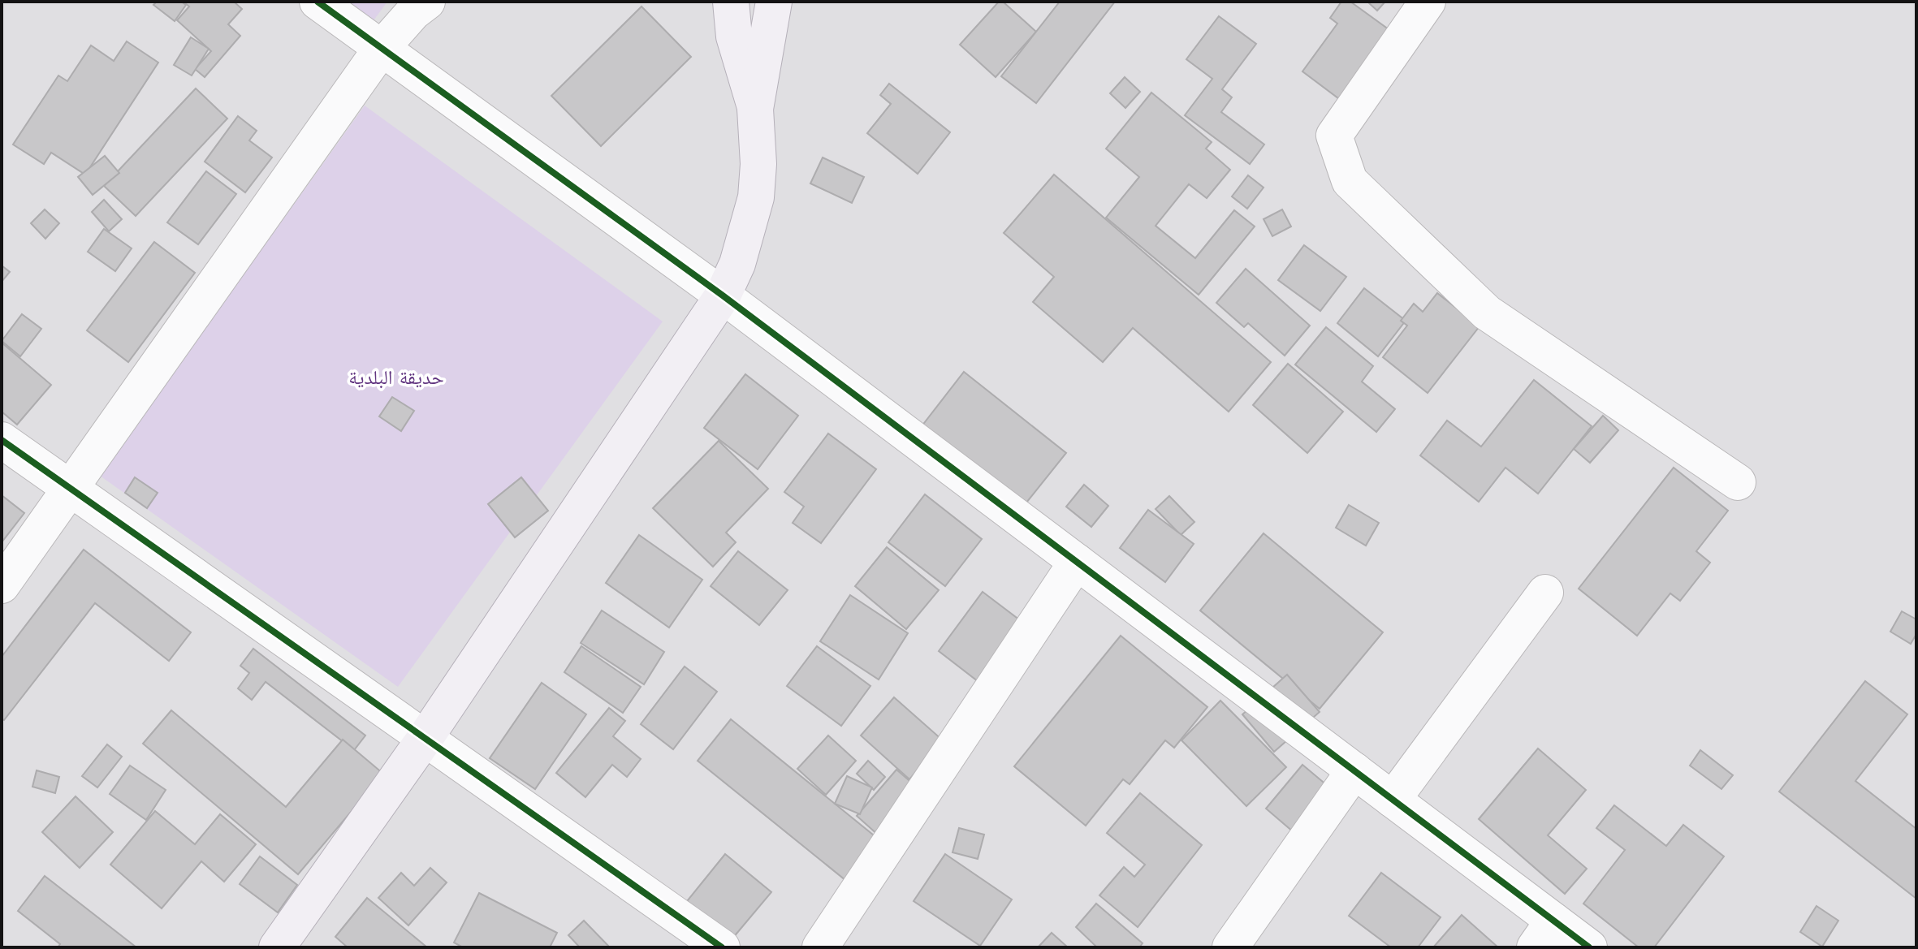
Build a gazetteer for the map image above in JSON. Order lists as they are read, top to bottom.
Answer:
{
  "parks": ["حديقة البلدية"]
}
